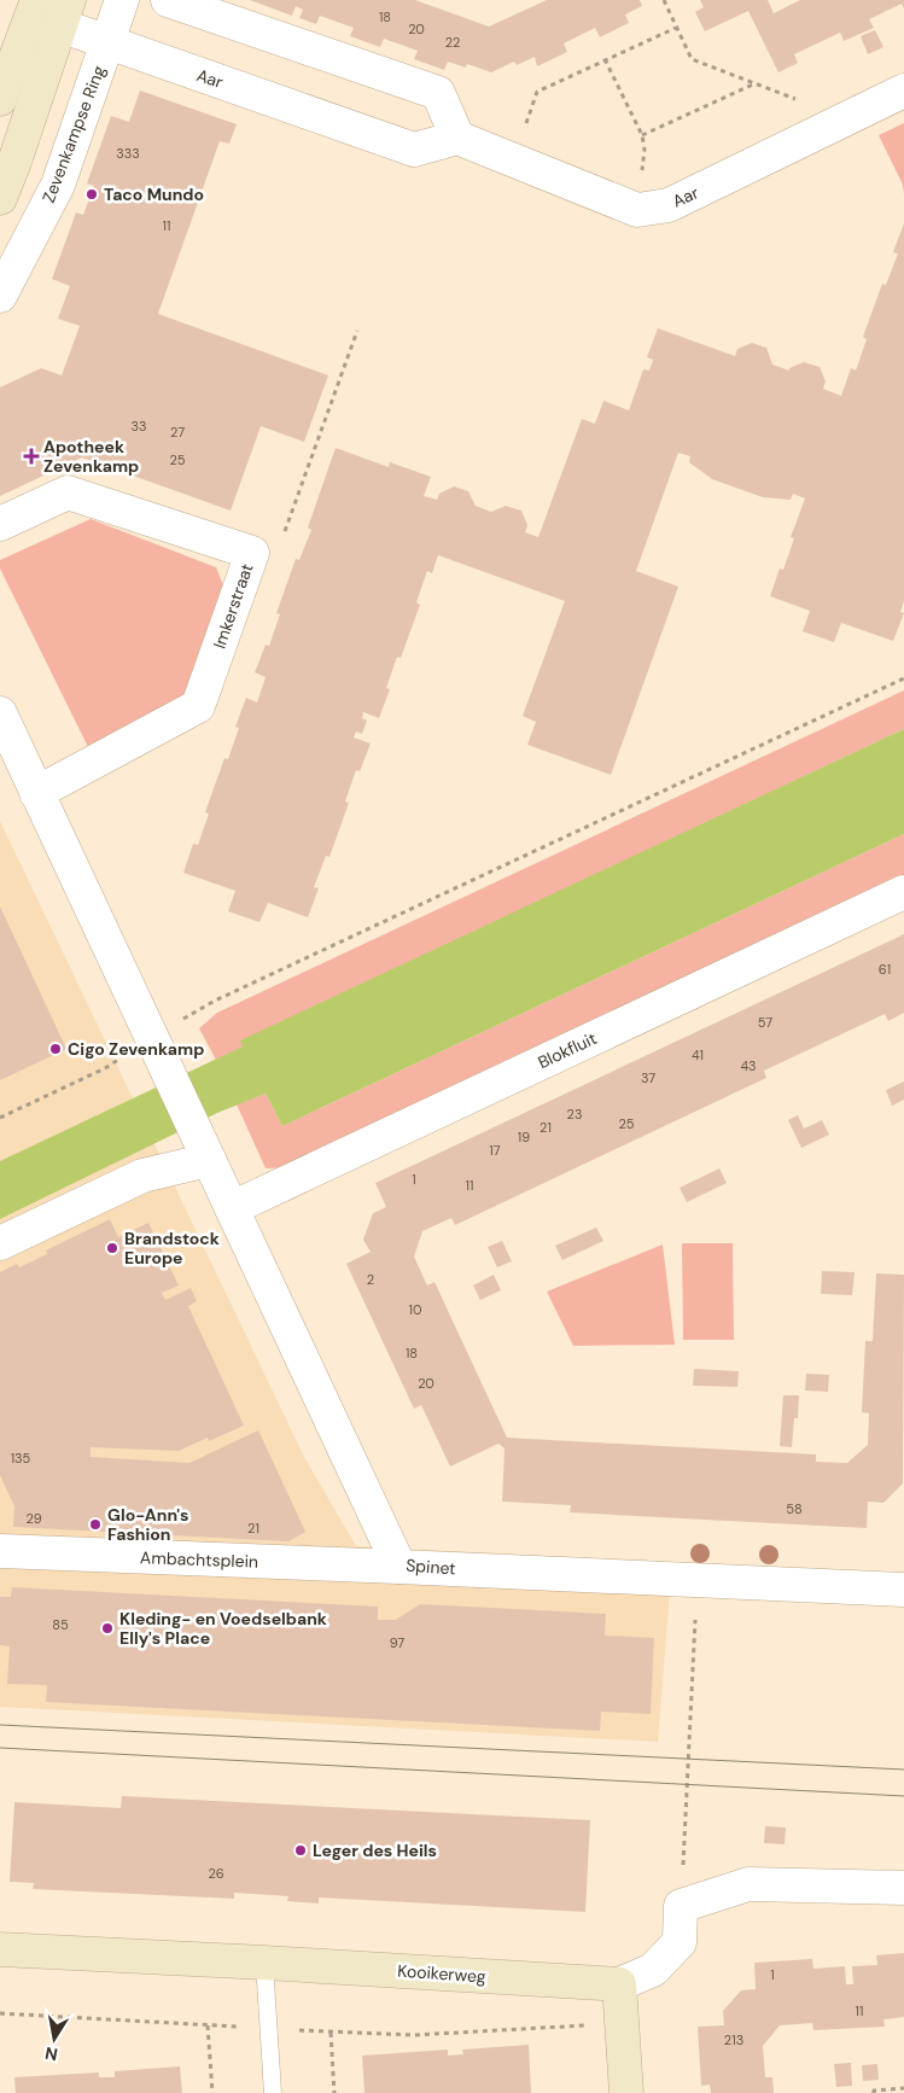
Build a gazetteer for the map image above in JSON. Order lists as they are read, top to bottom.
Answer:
{
  "streets": {
    "street": [
      "Aar",
      "Zevenkampse Ring",
      "Imkerstraat",
      "Blokfluit",
      "Ambachtsplein",
      "Spinet",
      "Kooikerweg"
    ]
  },
  "crossings": [
    ["Aar", "Zevenkampse Ring"],
    ["Blokfluit", "Spinet"],
    ["Ambachtsplein", "Spinet"]
  ],
  "places": {
    "other": [
      "Taco Mundo",
      "Cigo Zevenkamp",
      "Brandstock Europe",
      "Glo-Ann's Fashion",
      "Kleding- en Voedselbank Elly's Place",
      "Leger des Heils"
    ],
    "health": ["Apotheek Zevenkamp"]
  },
  "house_numbers": [
    "18",
    "20",
    "22",
    "333",
    "11",
    "33",
    "27",
    "25",
    "61",
    "57",
    "41",
    "43",
    "37",
    "23",
    "25",
    "21",
    "19",
    "17",
    "1",
    "11",
    "2",
    "10",
    "18",
    "20",
    "135",
    "58",
    "29",
    "21",
    "85",
    "97",
    "26",
    "1",
    "11",
    "213"
  ],
  "north": "bottom"
}
